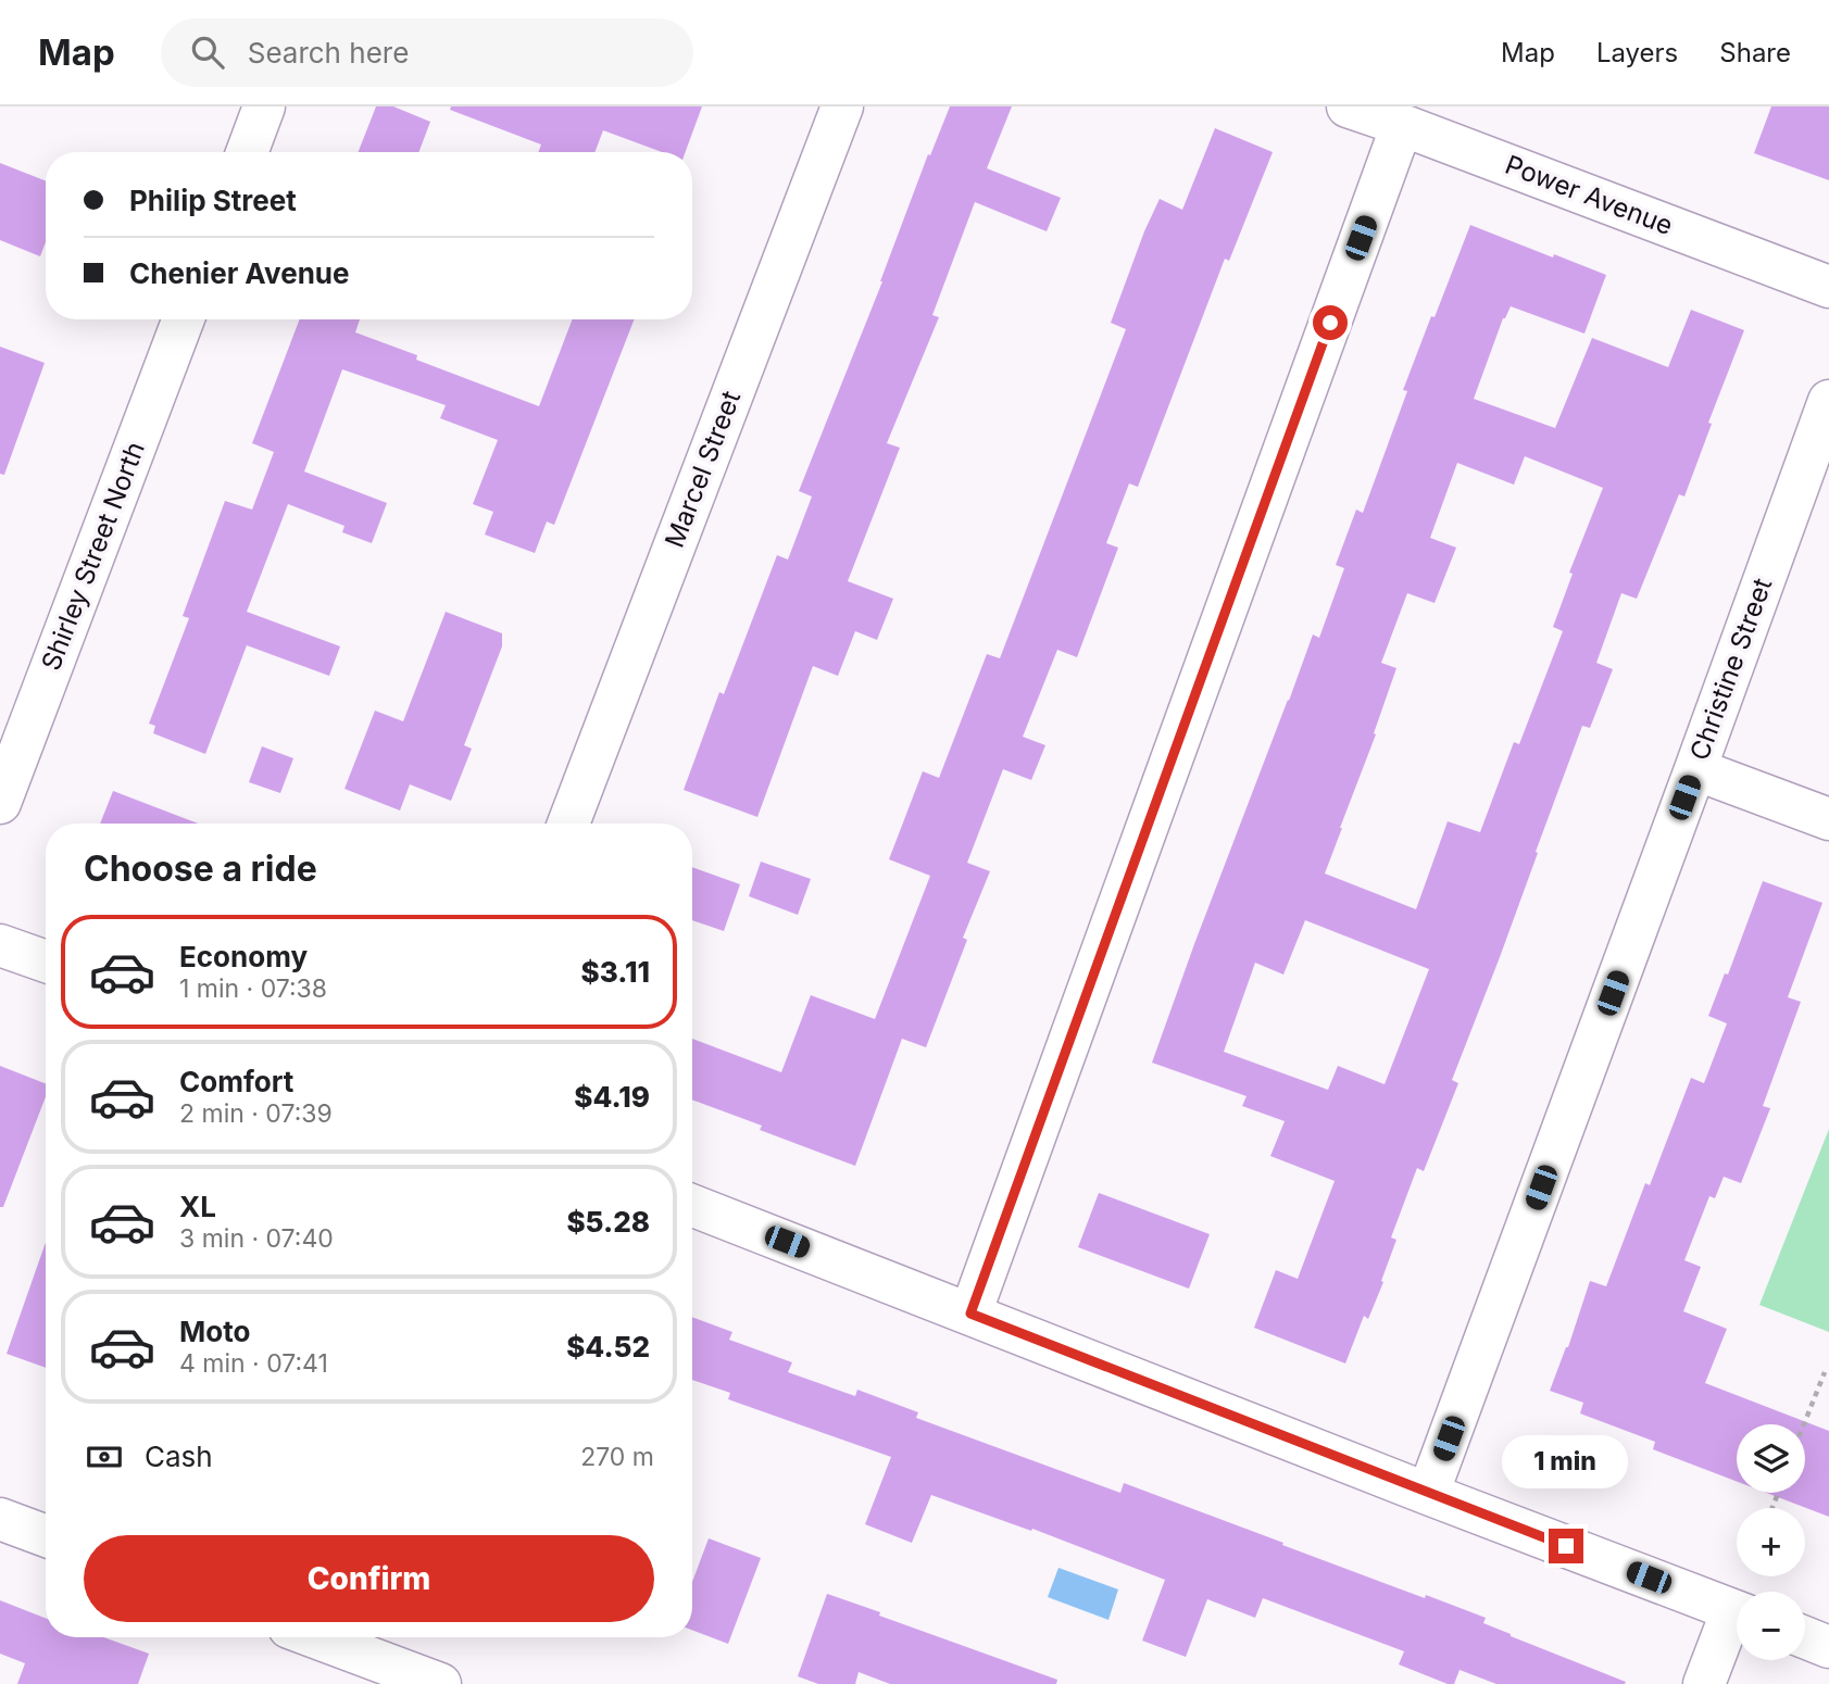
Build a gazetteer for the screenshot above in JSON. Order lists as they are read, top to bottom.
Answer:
{
  "streets": {
    "street": [
      "Power Avenue",
      "Marcel Street",
      "Shirley Street North",
      "Christine Street"
    ]
  },
  "page": {
    "header": "Map",
    "search": "Search here",
    "nav": ["Map", "Layers", "Share"],
    "banner": ["Philip Street", "Chenier Avenue"],
    "heading": "Choose a ride",
    "list": [
      {
        "name": "Economy",
        "note": "1 min · 07:38",
        "value": "$3.11"
      },
      {
        "name": "Comfort",
        "note": "2 min · 07:39",
        "value": "$4.19"
      },
      {
        "name": "XL",
        "note": "3 min · 07:40",
        "value": "$5.28"
      },
      {
        "name": "Moto",
        "note": "4 min · 07:41",
        "value": "$4.52"
      }
    ],
    "pay": ["Cash", "270 m"],
    "map_buttons": ["+", "−"],
    "bubble": "1 min",
    "buttons": "Confirm"
  }
}
